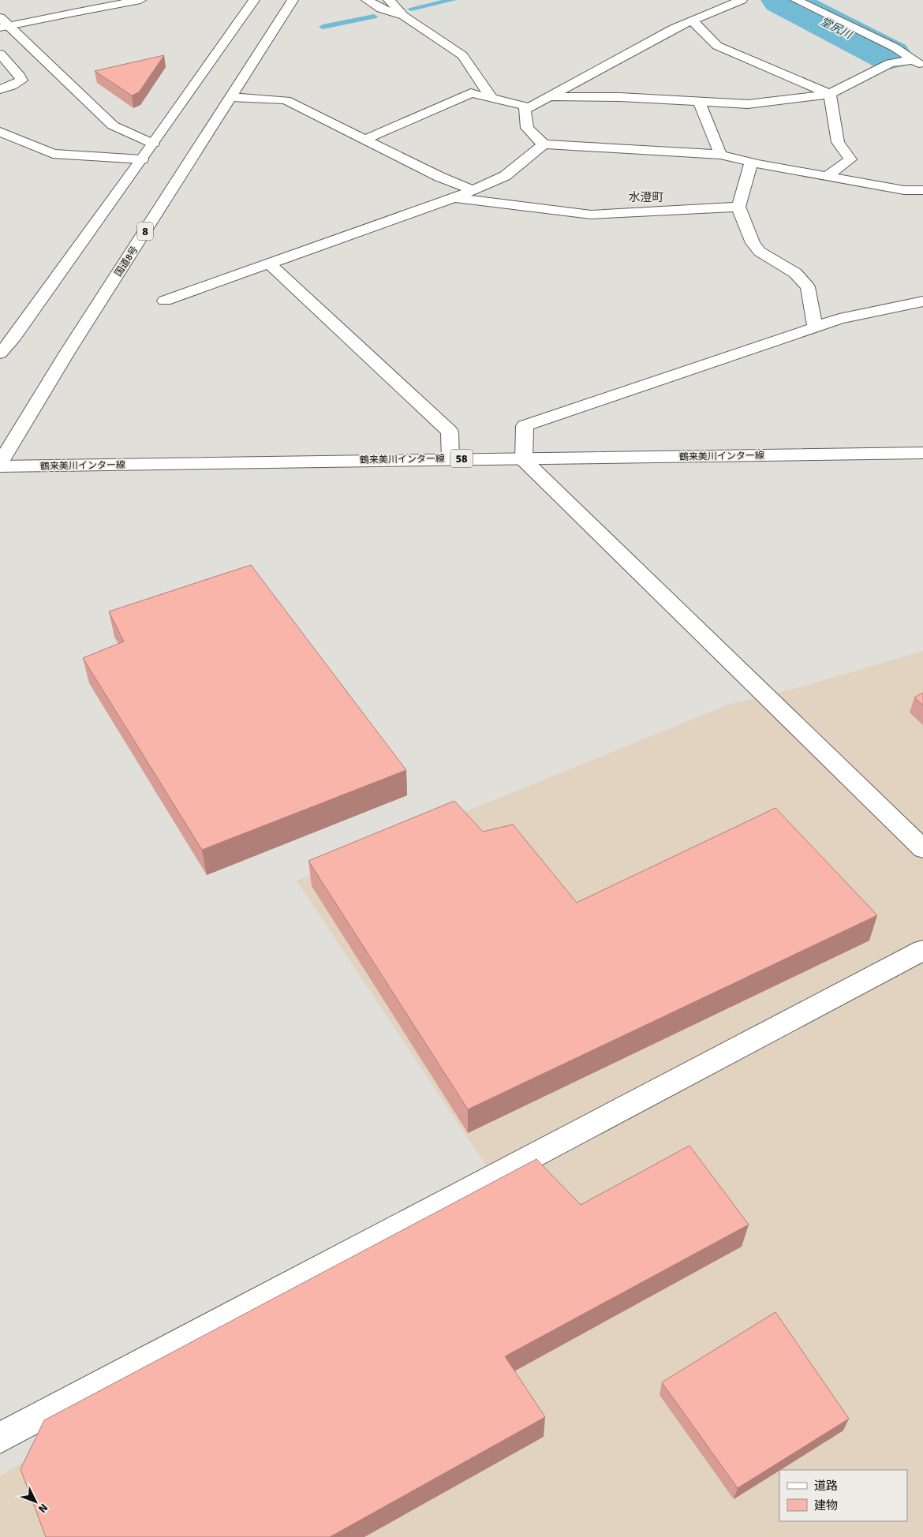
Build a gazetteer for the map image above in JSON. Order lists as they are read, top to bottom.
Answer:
{
  "streets": {
    "main road": [
      "8",
      "国道8号",
      "鶴来美川インター線",
      "58"
    ]
  },
  "districts": ["水澄町"],
  "water": ["堂尻川"],
  "legend": ["道路", "建物"],
  "north": "bottom right"
}
